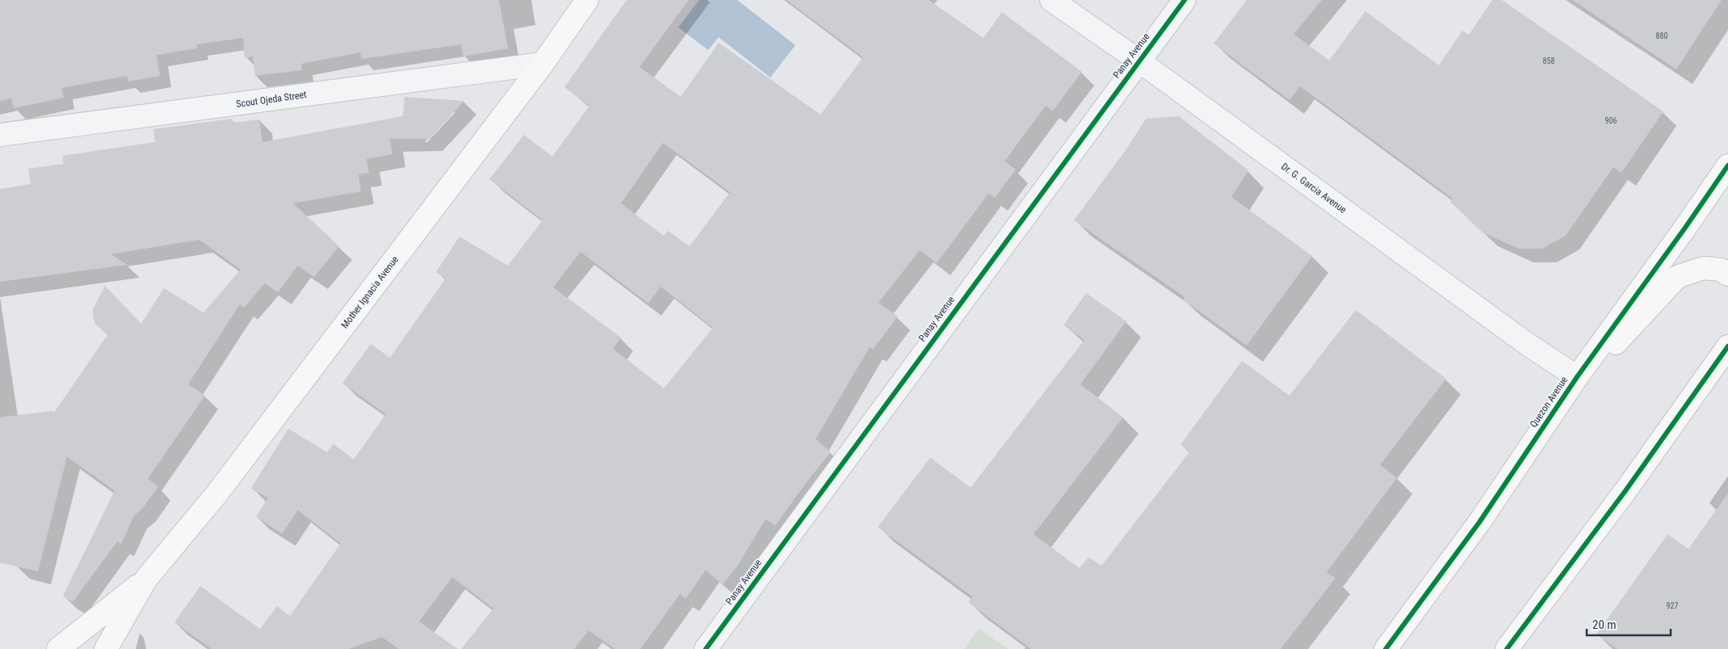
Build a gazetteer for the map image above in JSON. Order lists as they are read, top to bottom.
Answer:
{
  "streets": {
    "main road": ["Mother Ignacia Avenue", "Quezon Avenue"],
    "street": ["Panay Avenue", "Scout Ojeda Street", "Dr. G. Garcia Avenue"]
  },
  "crossings": [
    ["Panay Avenue", "Dr. G. Garcia Avenue"],
    ["Scout Ojeda Street", "Mother Ignacia Avenue"],
    ["Dr. G. Garcia Avenue", "Quezon Avenue"]
  ],
  "house_numbers": [
    "880",
    "858",
    "906",
    "927"
  ],
  "scale_bar": "20 m"
}
